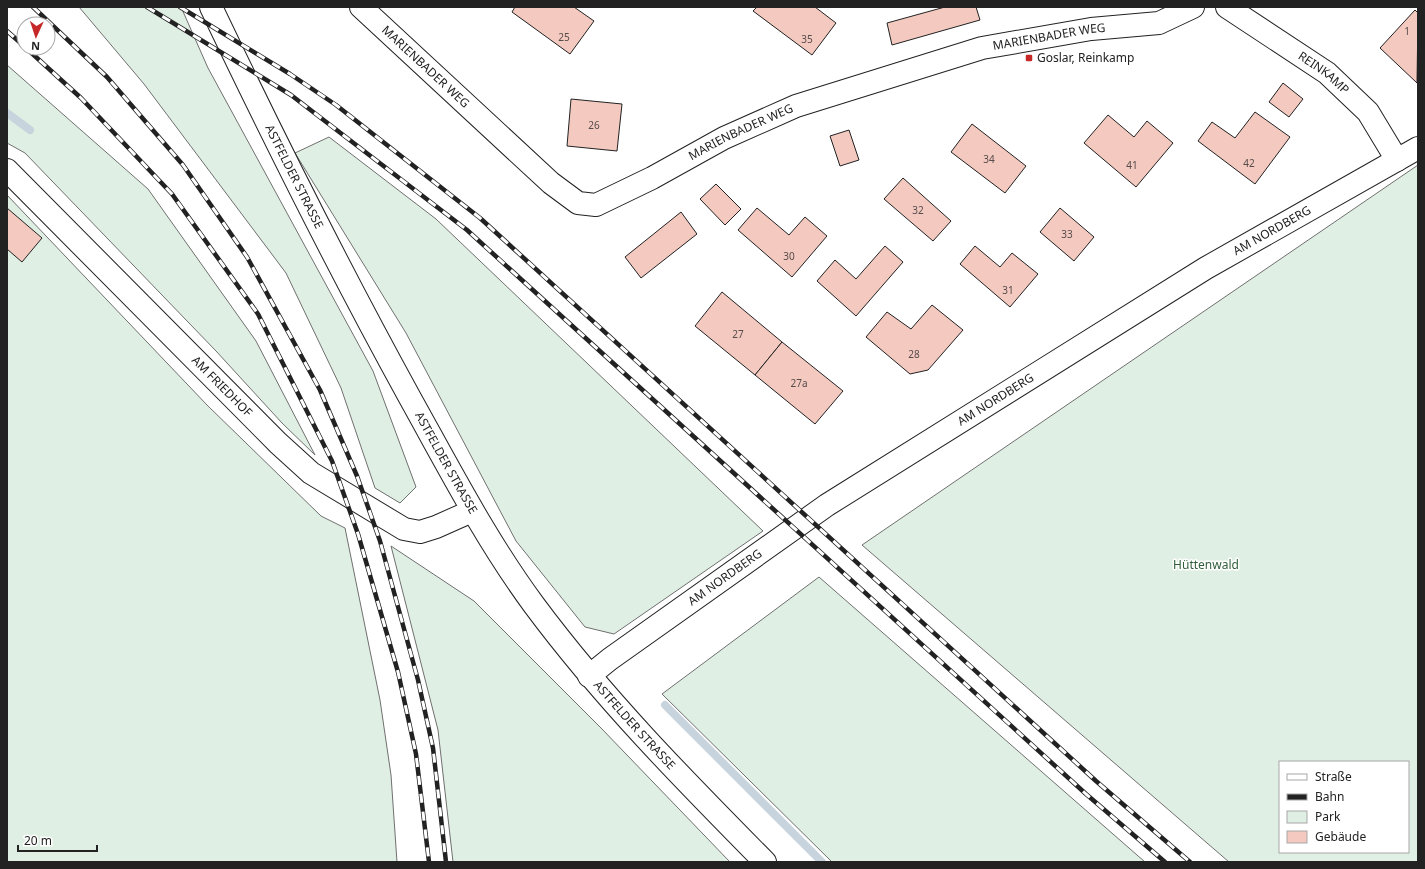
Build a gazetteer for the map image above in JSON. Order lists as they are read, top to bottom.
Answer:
{
  "streets": {
    "street": [
      "MARIENBADER WEG",
      "REINKAMP",
      "ASTFELDER STRASSE",
      "AM NORDBERG",
      "AM FRIEDHOF"
    ]
  },
  "crossings": [
    ["REINKAMP", "AM NORDBERG"],
    ["ASTFELDER STRASSE", "AM NORDBERG"],
    ["ASTFELDER STRASSE", "AM FRIEDHOF"]
  ],
  "parks": ["Hüttenwald"],
  "places": {
    "transit": ["Goslar, Reinkamp"]
  },
  "house_numbers": [
    "1",
    "25",
    "35",
    "26",
    "34",
    "42",
    "41",
    "32",
    "33",
    "30",
    "31",
    "27",
    "28",
    "27a"
  ],
  "legend": [
    "Straße",
    "Bahn",
    "Park",
    "Gebäude"
  ],
  "scale_bar": "20 m",
  "north": "bottom"
}
